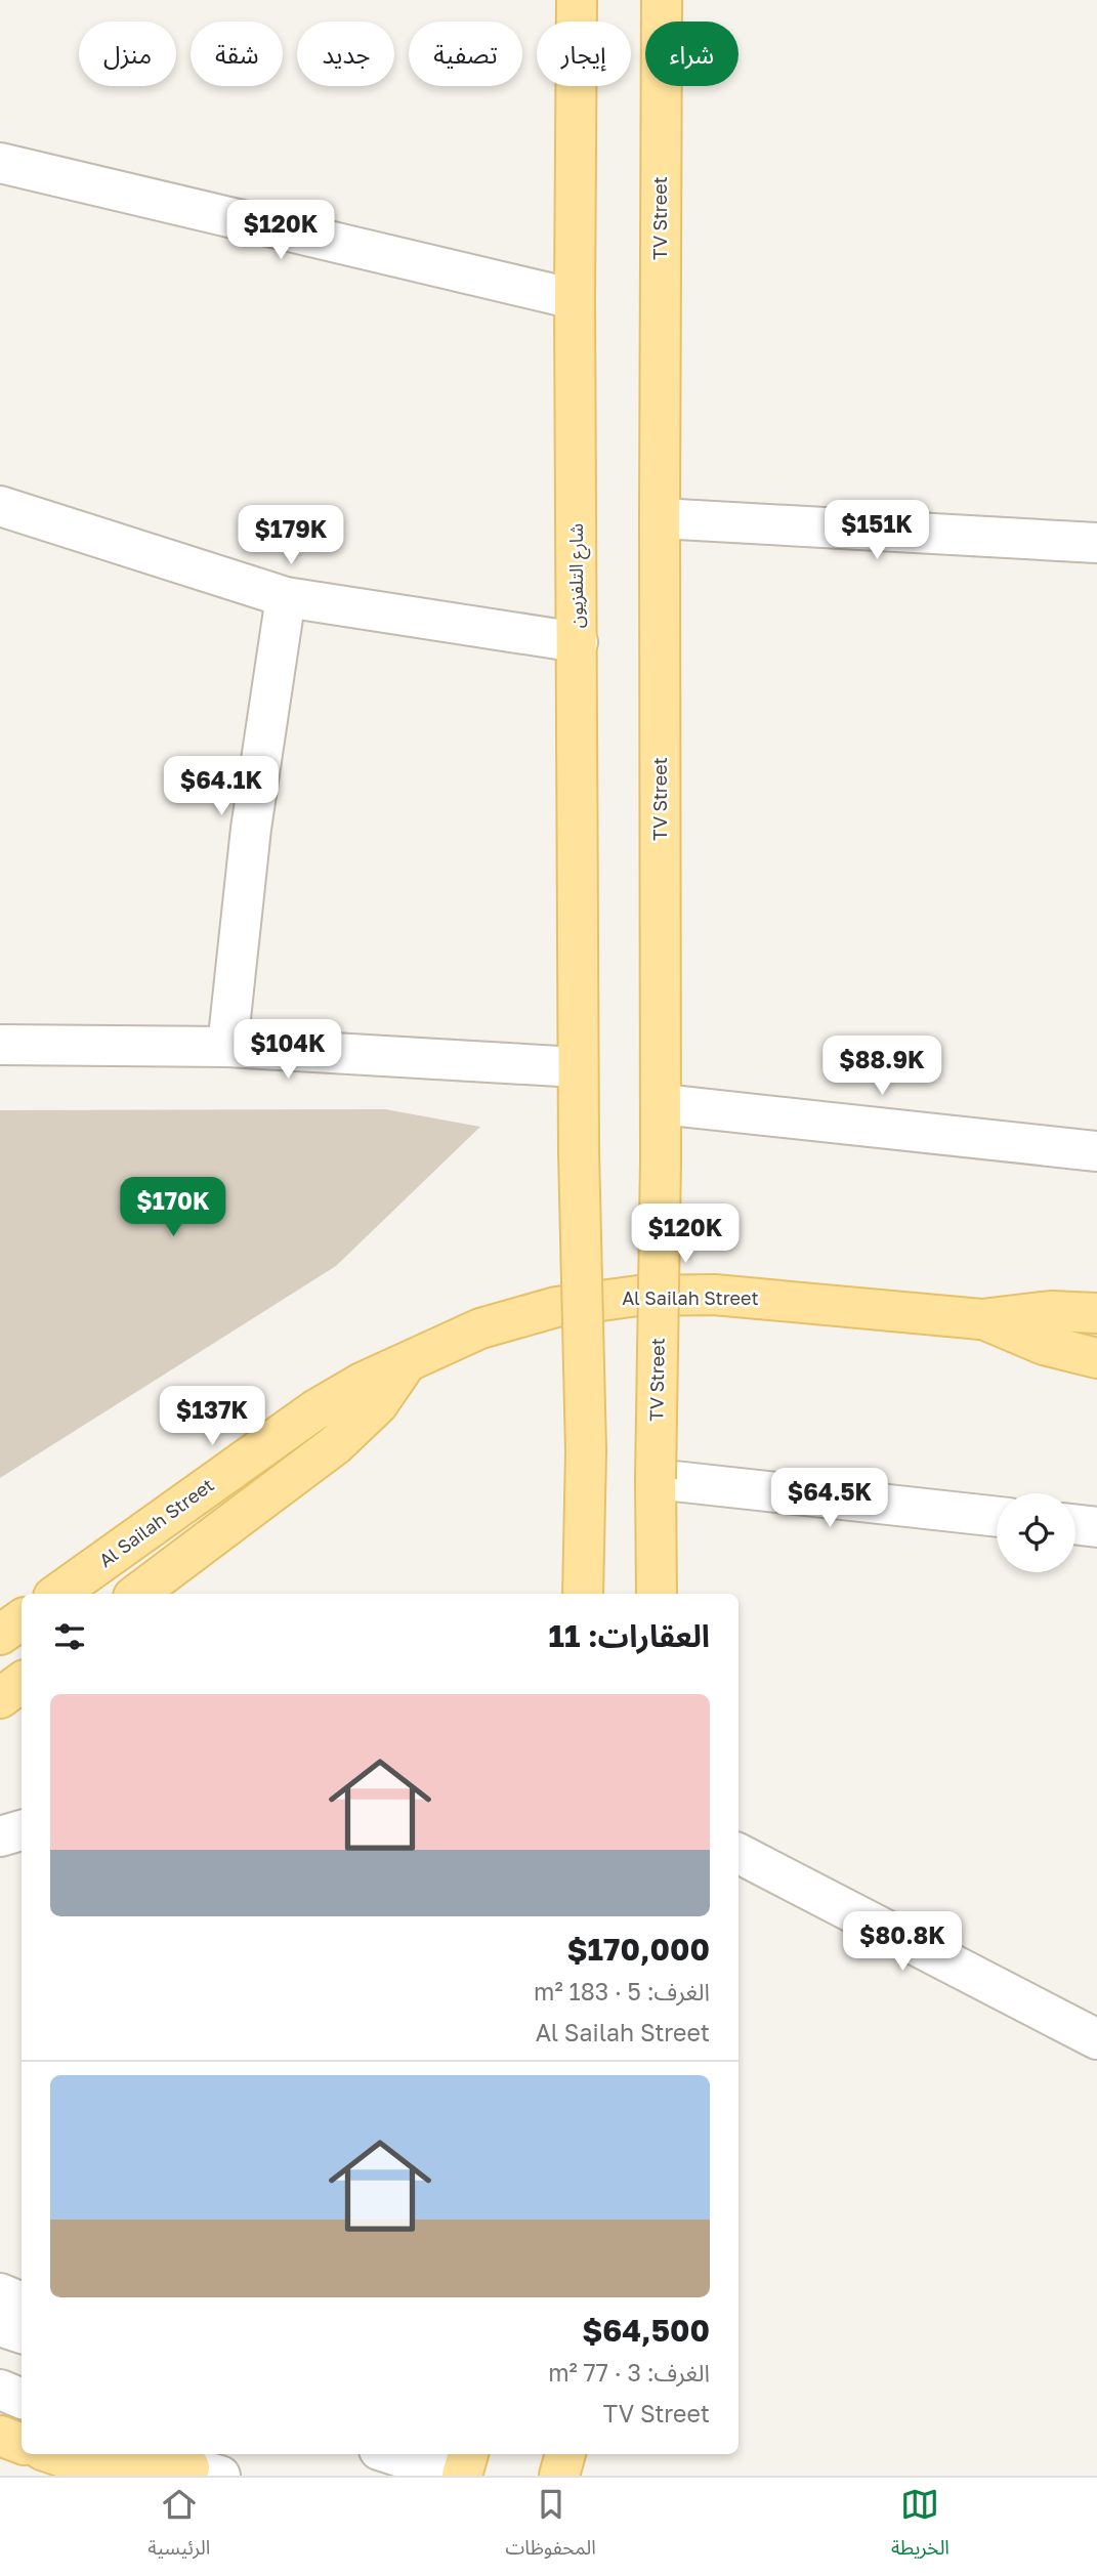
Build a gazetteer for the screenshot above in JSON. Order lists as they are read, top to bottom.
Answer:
{
  "streets": {
    "main road": ["TV Street", "شارع التلفزيون", "Al Sailah Street"]
  },
  "page": {
    "chip": [
      "شراء",
      "إيجار",
      "تصفية",
      "جديد",
      "شقة",
      "منزل"
    ],
    "price": [
      "$120K",
      "$151K",
      "$179K",
      "$64.1K",
      "$104K",
      "$88.9K",
      "$170K",
      "$120K",
      "$137K",
      "$64.5K",
      "$80.8K"
    ],
    "heading": "العقارات: 11",
    "list": [
      {
        "name": "$170,000",
        "note": "الغرف: 5 · 183 m² · Al Sailah Street"
      },
      {
        "name": "$64,500",
        "note": "الغرف: 3 · 77 m² · TV Street"
      }
    ],
    "tabs": ["الخريطة", "المحفوظات", "الرئيسية"]
  }
}
